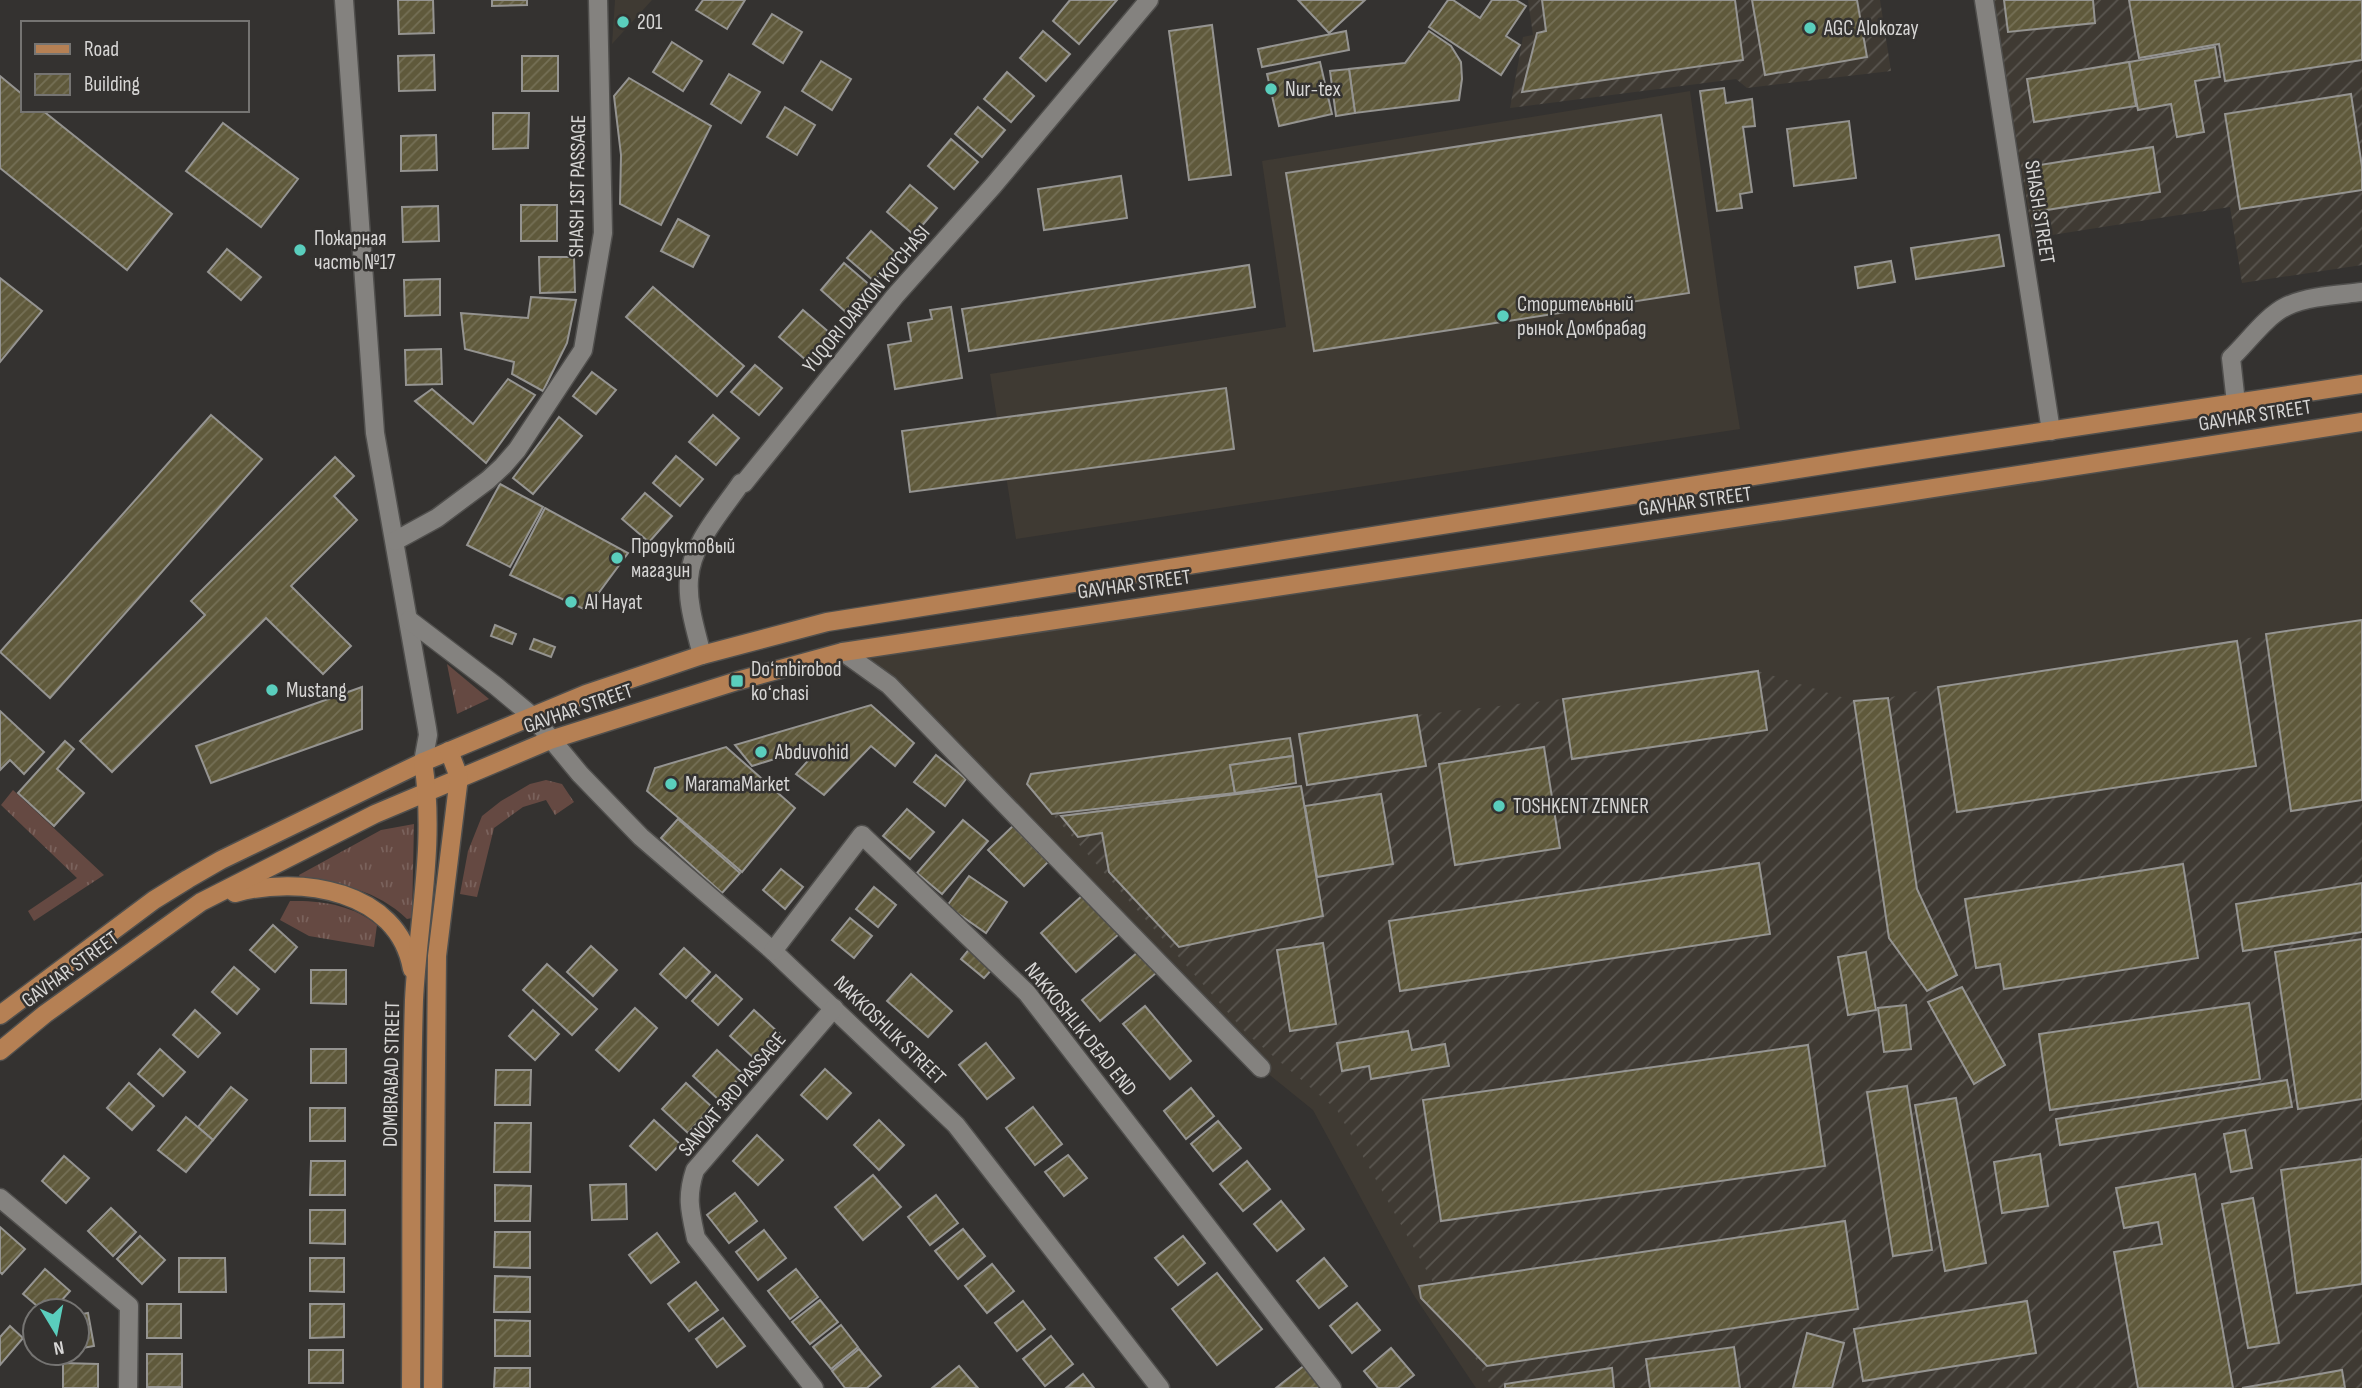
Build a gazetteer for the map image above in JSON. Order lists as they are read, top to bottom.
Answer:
{
  "streets": {
    "main road": ["GAVHAR STREET", "DOMBRABAD STREET"],
    "street": [
      "SHАSH 1ST PASSAGE",
      "SHASH STREET",
      "YUQORI DARXON KO'CHASI",
      "NAKKOSHLIK DEAD END",
      "NAKKOSHLIK STREET",
      "SANOAT 3RD PASSAGE"
    ]
  },
  "crossings": [
    ["SHASH STREET", "GAVHAR STREET"],
    ["YUQORI DARXON KO'CHASI", "GAVHAR STREET"],
    ["GAVHAR STREET", "NAKKOSHLIK STREET"],
    ["GAVHAR STREET", "DOMBRABAD STREET"],
    ["NAKKOSHLIK DEAD END", "NAKKOSHLIK STREET"],
    ["NAKKOSHLIK STREET", "SANOAT 3RD PASSAGE"]
  ],
  "places": {
    "other": [
      "201",
      "AGC Alokozay",
      "Nur-tex",
      "Пожарная часть №17",
      "Сторительный рынок Домбрабад",
      "Продуктовый магазин",
      "Al Hayat",
      "Mustang",
      "Abduvohid",
      "MaramaMarket",
      "TOSHKENT ZENNER"
    ],
    "transit": ["Doʻmbirobod koʻchasi"]
  },
  "legend": ["Road", "Building"],
  "north": "bottom"
}
